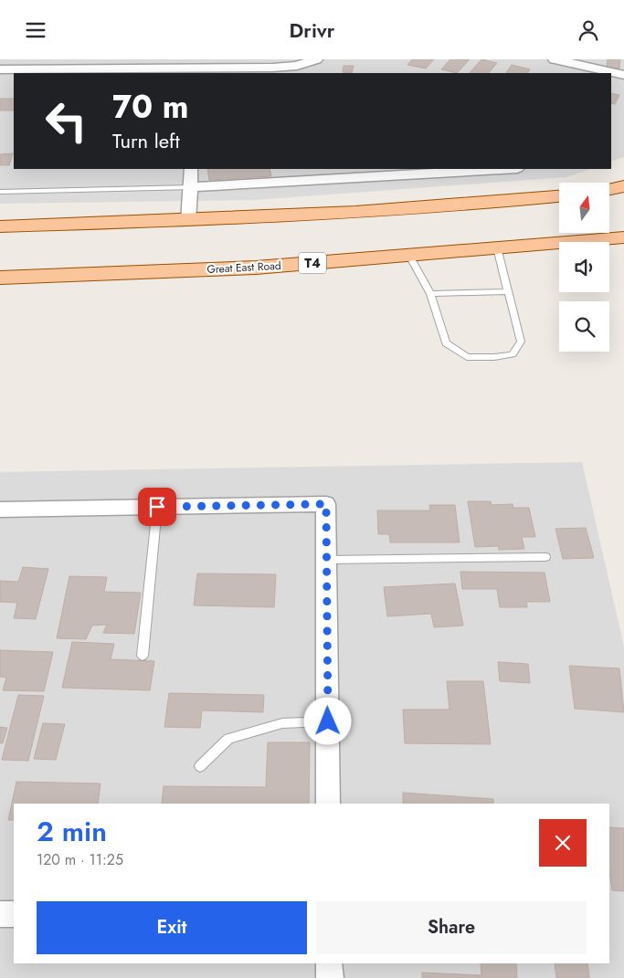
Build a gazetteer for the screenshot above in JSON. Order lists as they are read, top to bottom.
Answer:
{
  "streets": {
    "main road": ["T4", "Great East Road"]
  },
  "north": "top",
  "page": {
    "header": "Drivr",
    "turn": ["70 m", "Turn left"],
    "heading": ["2 min", "120 m · 11:25"],
    "buttons": ["Exit", "Share"]
  }
}
